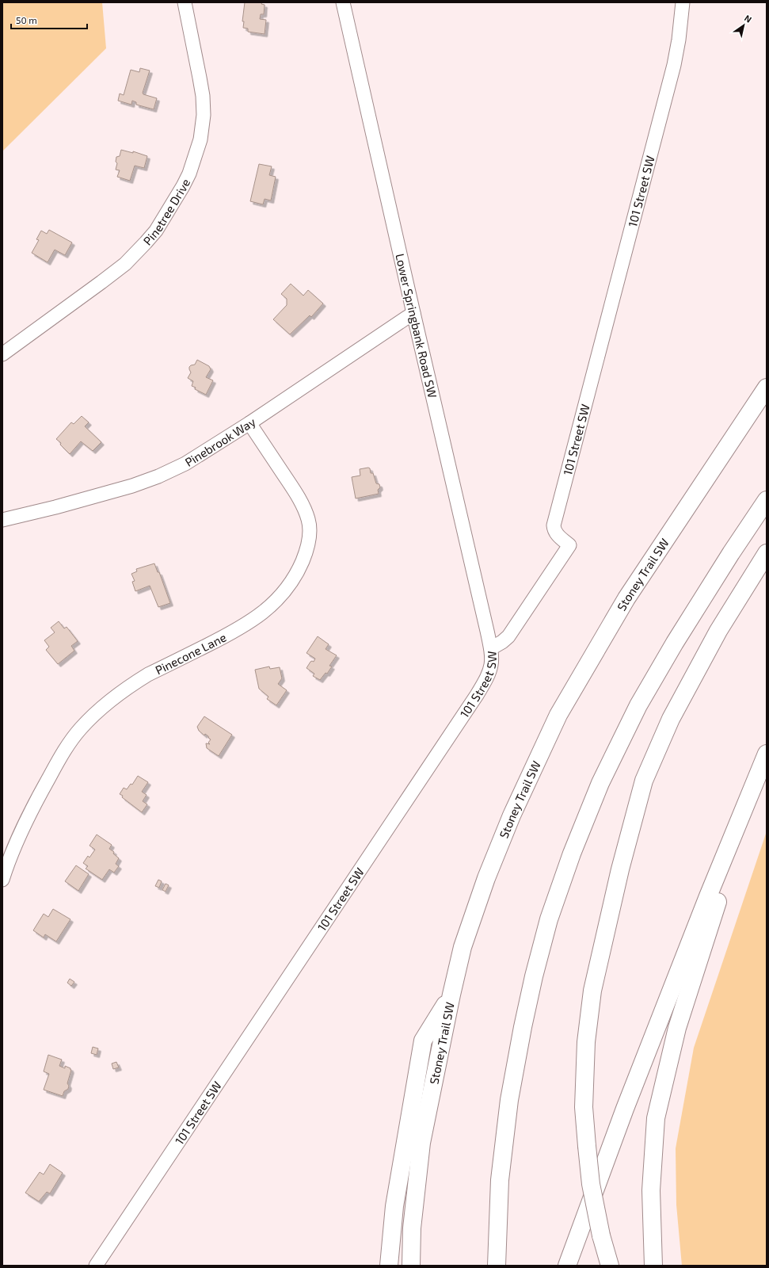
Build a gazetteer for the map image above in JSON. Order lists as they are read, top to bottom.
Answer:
{
  "streets": {
    "highway": ["Stoney Trail SW"],
    "street": [
      "101 Street SW",
      "Pinetree Drive",
      "Lower Springbank Road SW",
      "Pinebrook Way",
      "Pinecone Lane"
    ]
  },
  "crossings": [
    ["101 Street SW", "Lower Springbank Road SW"],
    ["Lower Springbank Road SW", "Pinebrook Way"],
    ["Pinebrook Way", "Pinecone Lane"]
  ],
  "scale_bar": "50 m",
  "north": "top right"
}
